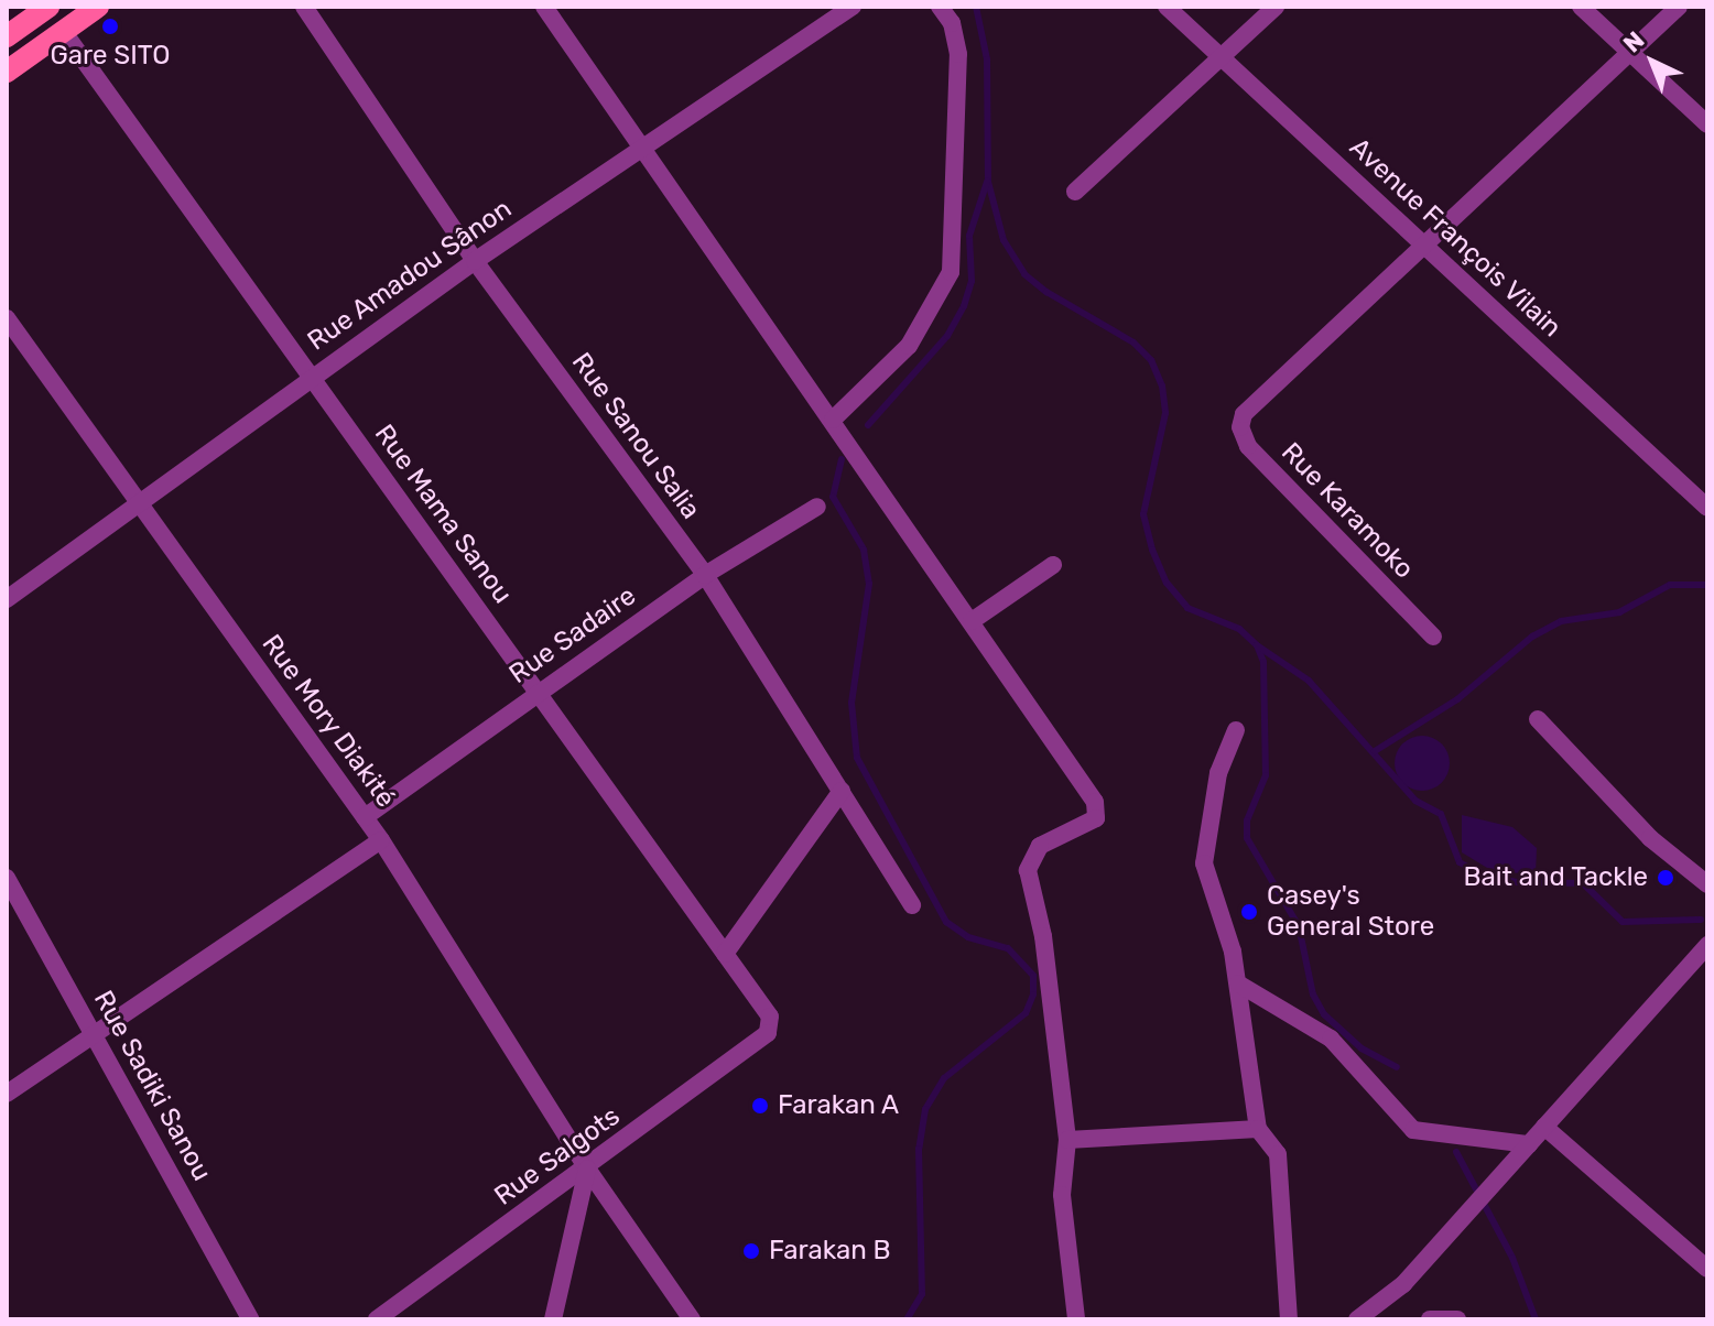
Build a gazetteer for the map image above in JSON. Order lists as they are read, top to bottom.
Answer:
{
  "streets": {
    "street": [
      "Avenue François Vilain",
      "Rue Amadou Sânon",
      "Rue Sanou Salia",
      "Rue Karamoko",
      "Rue Mama Sanou",
      "Rue Sadaire",
      "Rue Mory Diakité",
      "Rue Sadiki Sanou",
      "Rue Salgots"
    ]
  },
  "crossings": [
    ["Avenue François Vilain", "Rue Karamoko"],
    ["Rue Amadou Sânon", "Rue Sanou Salia"],
    ["Rue Amadou Sânon", "Rue Mama Sanou"],
    ["Rue Amadou Sânon", "Rue Mory Diakité"],
    ["Rue Sanou Salia", "Rue Sadaire"],
    ["Rue Mama Sanou", "Rue Sadaire"],
    ["Rue Mama Sanou", "Rue Salgots"],
    ["Rue Sadaire", "Rue Mory Diakité"],
    ["Rue Mory Diakité", "Rue Salgots"]
  ],
  "places": [
    "Gare SITO",
    "Bait and Tackle",
    "Casey's General Store",
    "Farakan A",
    "Farakan B"
  ],
  "north": "top left"
}
